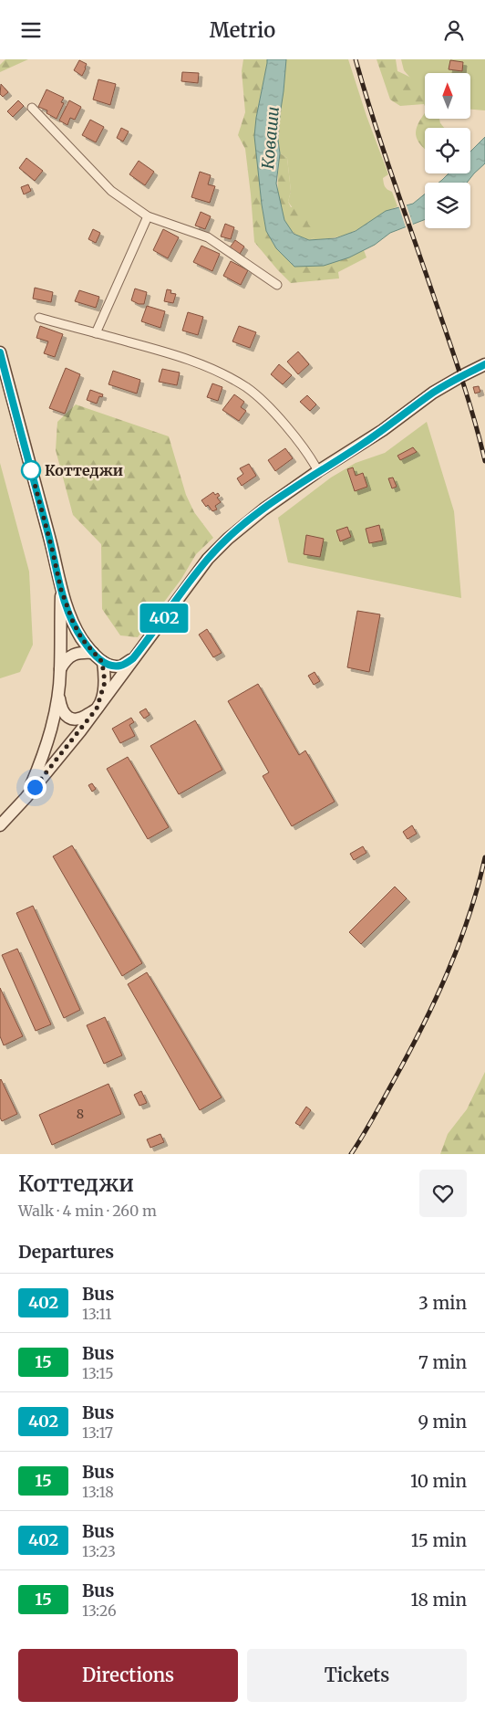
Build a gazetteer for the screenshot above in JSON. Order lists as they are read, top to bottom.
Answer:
{
  "water": ["Коваши"],
  "places": ["Коттеджи"],
  "lines": ["bus line 402"],
  "house_numbers": ["8"],
  "north": "top",
  "page": {
    "header": "Metrio",
    "on_map": "402",
    "heading": [
      ["Коттеджи", "Walk · 4 min · 260 m"],
      "Departures"
    ],
    "list": [
      {
        "mark": "402",
        "name": "Bus",
        "note": "13:11",
        "value": "3 min"
      },
      {
        "mark": "15",
        "name": "Bus",
        "note": "13:15",
        "value": "7 min"
      },
      {
        "mark": "402",
        "name": "Bus",
        "note": "13:17",
        "value": "9 min"
      },
      {
        "mark": "15",
        "name": "Bus",
        "note": "13:18",
        "value": "10 min"
      },
      {
        "mark": "402",
        "name": "Bus",
        "note": "13:23",
        "value": "15 min"
      },
      {
        "mark": "15",
        "name": "Bus",
        "note": "13:26",
        "value": "18 min"
      }
    ],
    "buttons": ["Directions", "Tickets"]
  }
}
